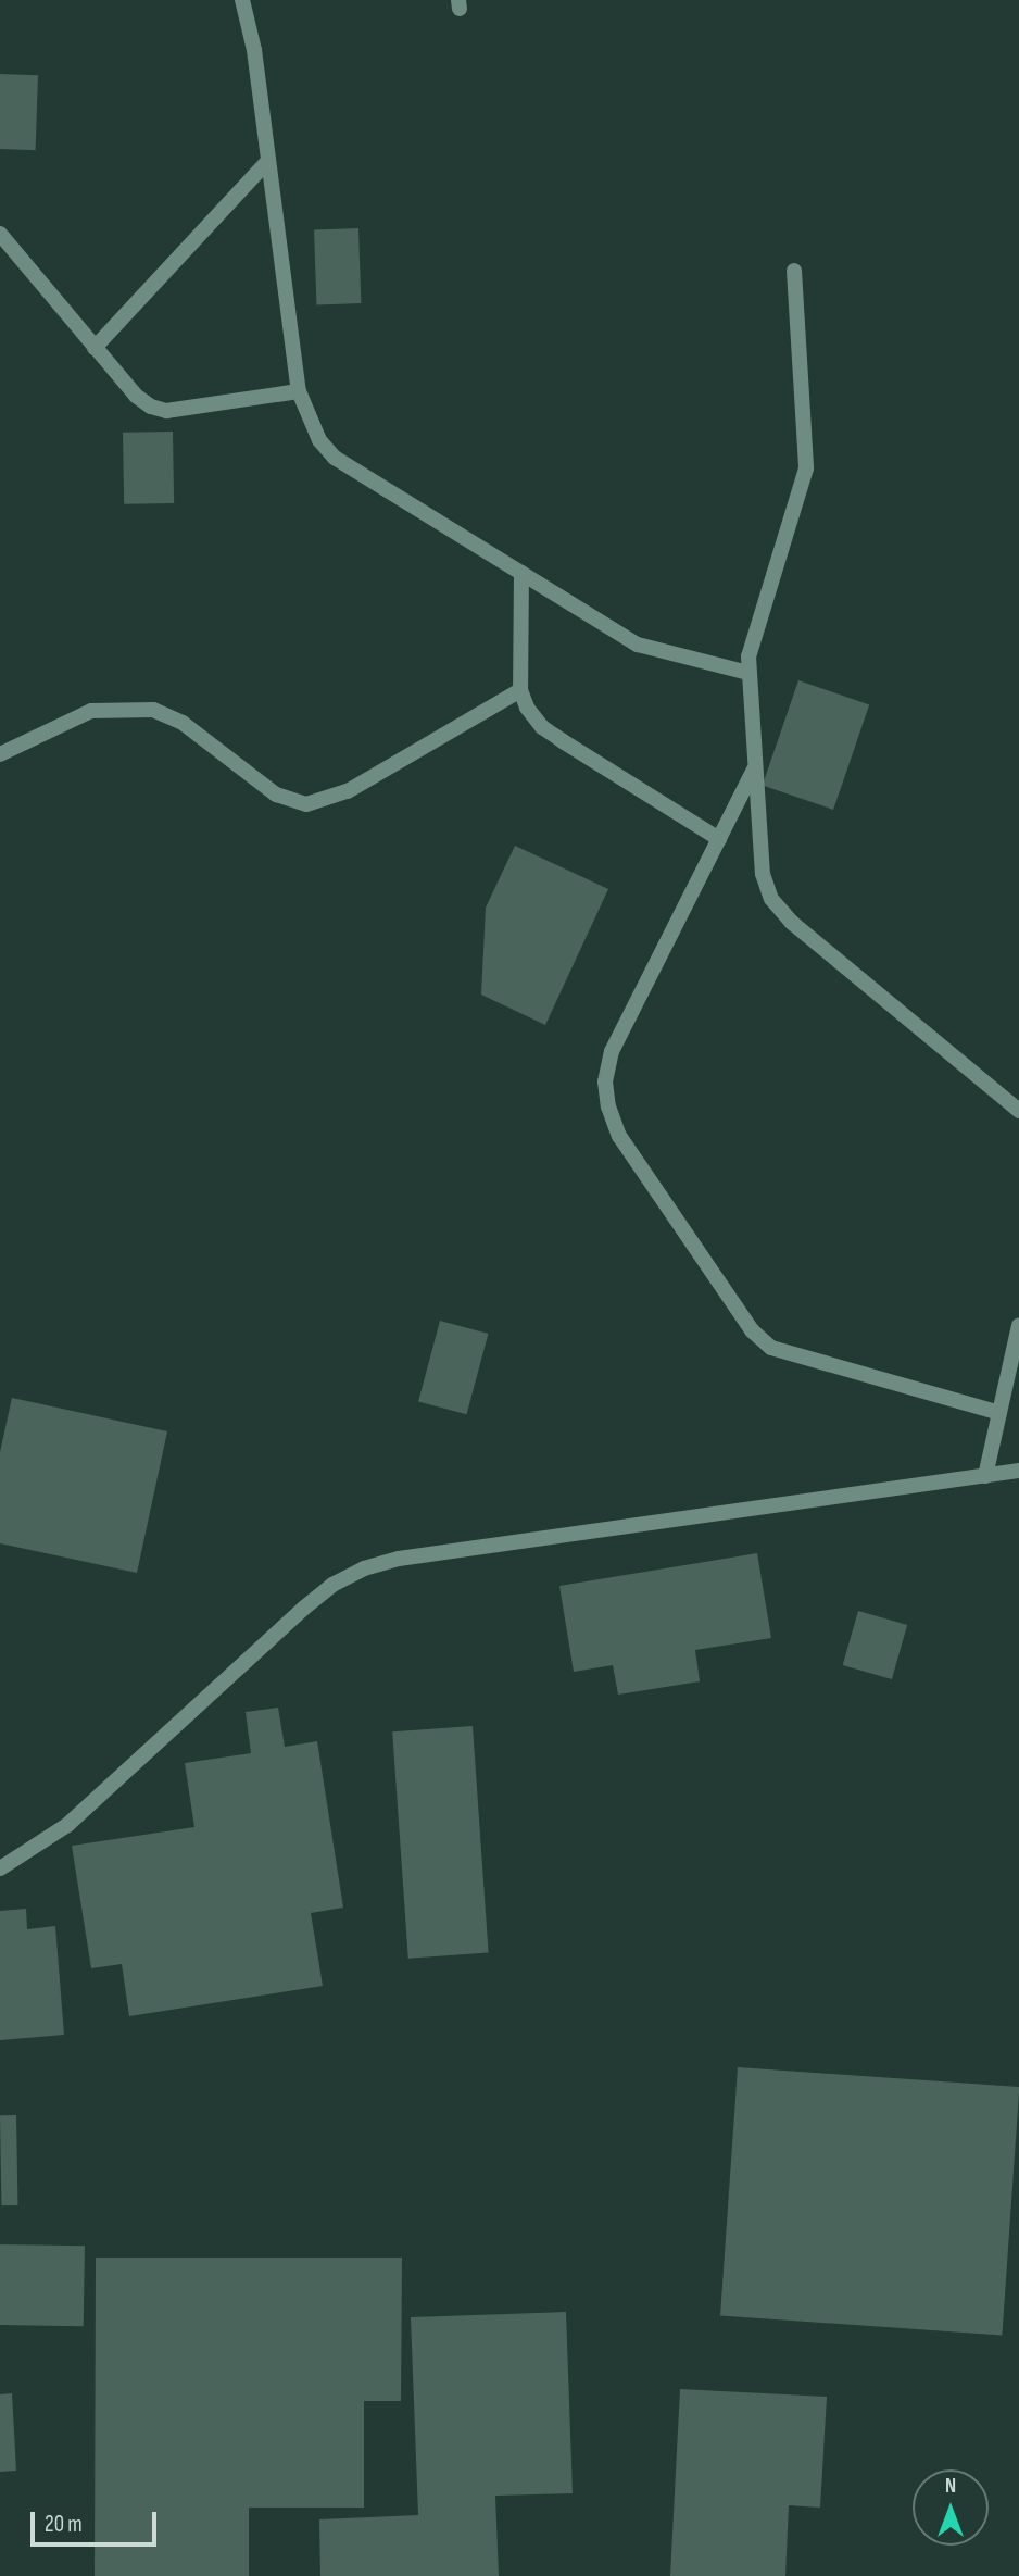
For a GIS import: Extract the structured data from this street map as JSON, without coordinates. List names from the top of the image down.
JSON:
{
  "scale_bar": "20 m",
  "north": "top"
}
